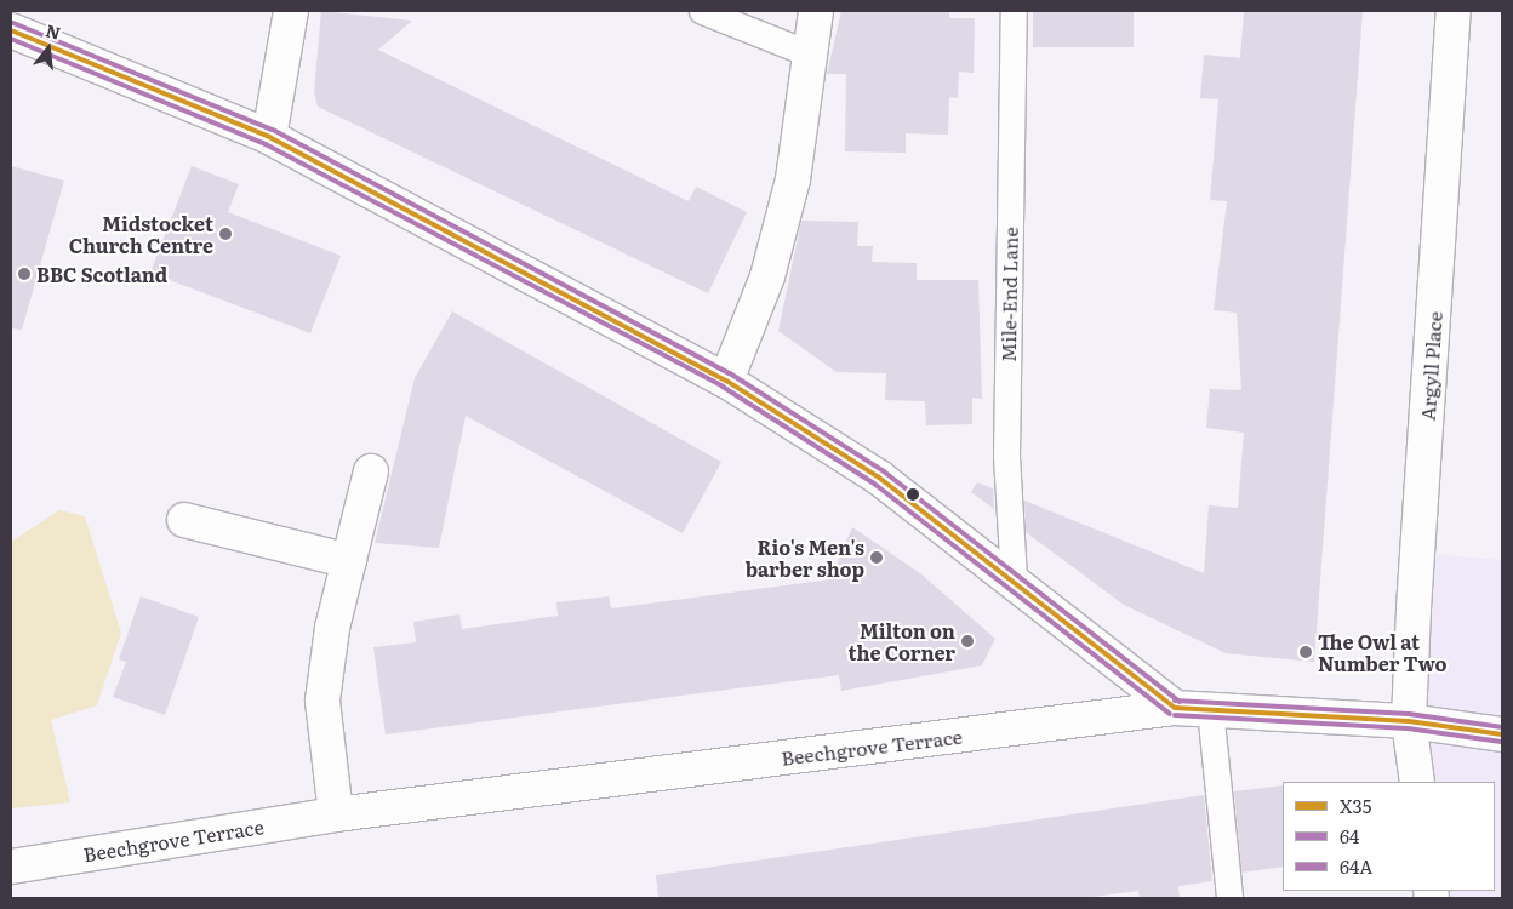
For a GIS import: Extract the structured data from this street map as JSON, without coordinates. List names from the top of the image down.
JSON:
{
  "streets": {
    "street": ["Argyll Place", "Beechgrove Terrace"],
    "lane": ["Mile-End Lane"]
  },
  "crossings": [
    ["Argyll Place", "Beechgrove Terrace"]
  ],
  "places": [
    "Midstocket Church Centre",
    "BBC Scotland",
    "Rio's Men's barber shop",
    "Milton on the Corner",
    "The Owl at Number Two"
  ],
  "lines": ["transit line 64A", "transit line X35", "transit line 64"],
  "legend": ["X35", "64", "64A"],
  "north": "top"
}
